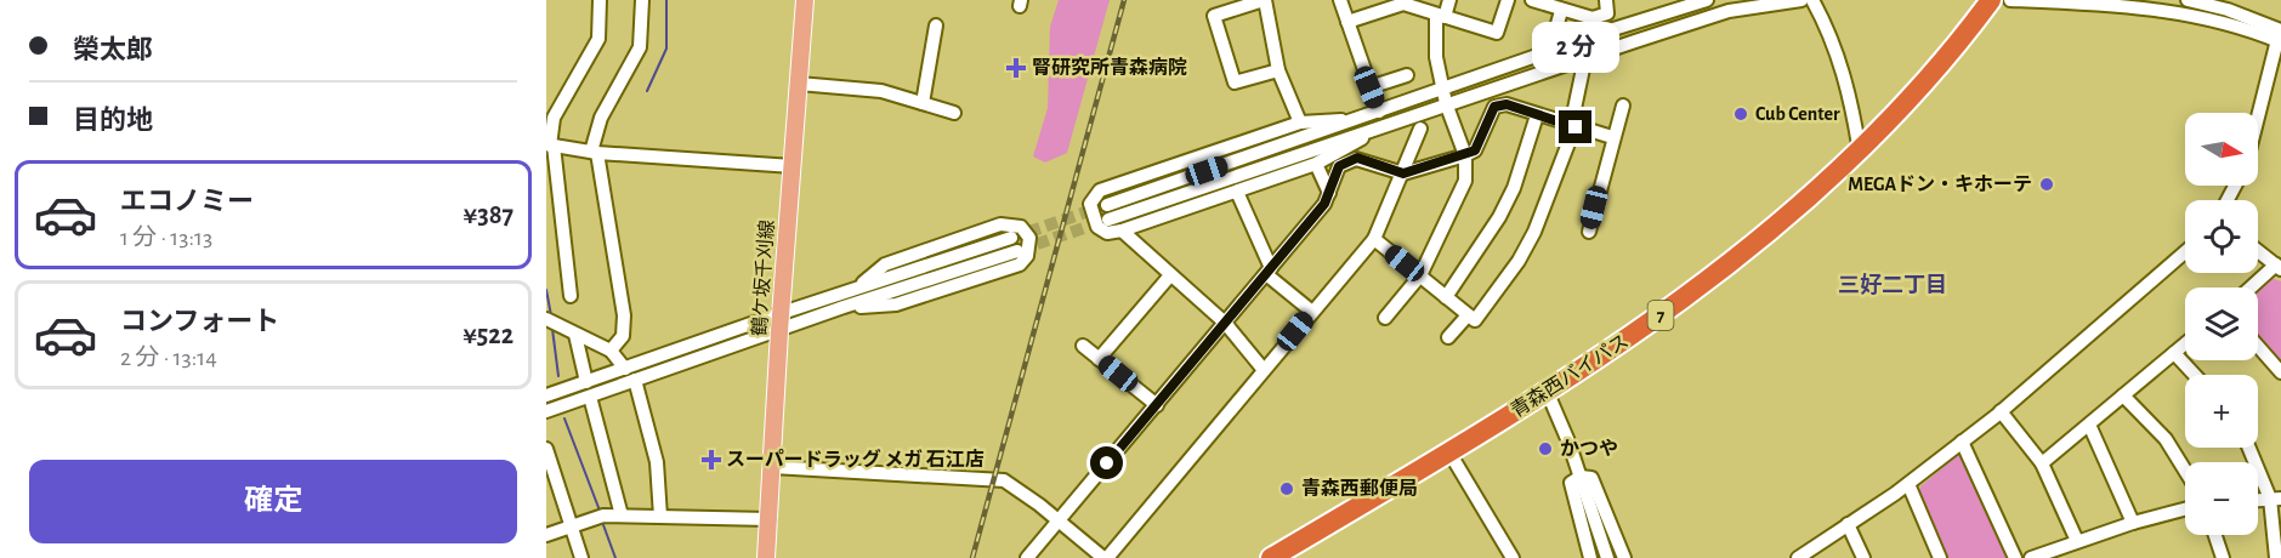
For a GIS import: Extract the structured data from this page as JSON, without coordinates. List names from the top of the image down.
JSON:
{
  "streets": {
    "highway": ["7", "青森西バイパス"],
    "main road": ["鶴ケ坂千刈線"]
  },
  "districts": ["三好二丁目"],
  "places": {
    "health": ["腎研究所青森病院", "スーパードラッグ メガ 石江店"],
    "other": [
      "Cub Center",
      "MEGAドン・キホーテ",
      "かつや",
      "青森西郵便局"
    ]
  },
  "north": "right",
  "page": {
    "banner": ["榮太郎", "目的地"],
    "bubble": "2 分",
    "map_buttons": ["+", "−"],
    "list": [
      {
        "name": "エコノミー",
        "note": "1 分 · 13:13",
        "value": "¥387"
      },
      {
        "name": "コンフォート",
        "note": "2 分 · 13:14",
        "value": "¥522"
      }
    ],
    "buttons": "確定"
  }
}
